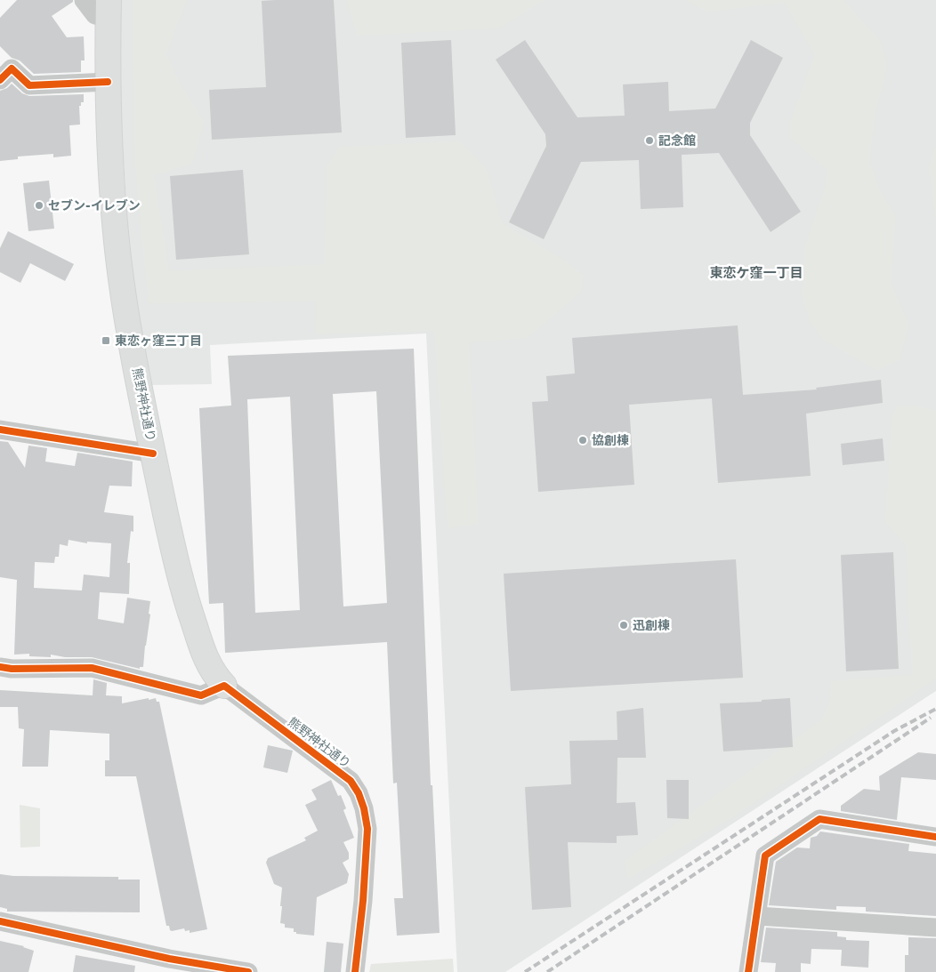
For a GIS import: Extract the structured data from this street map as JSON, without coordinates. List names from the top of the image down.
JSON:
{
  "streets": {
    "main road": ["熊野神社通り"]
  },
  "districts": ["東恋ケ窪一丁目"],
  "places": {
    "other": [
      "記念館",
      "セブン-イレブン",
      "協創棟",
      "迅創棟"
    ],
    "transit": ["東恋ヶ窪三丁目"]
  }
}
